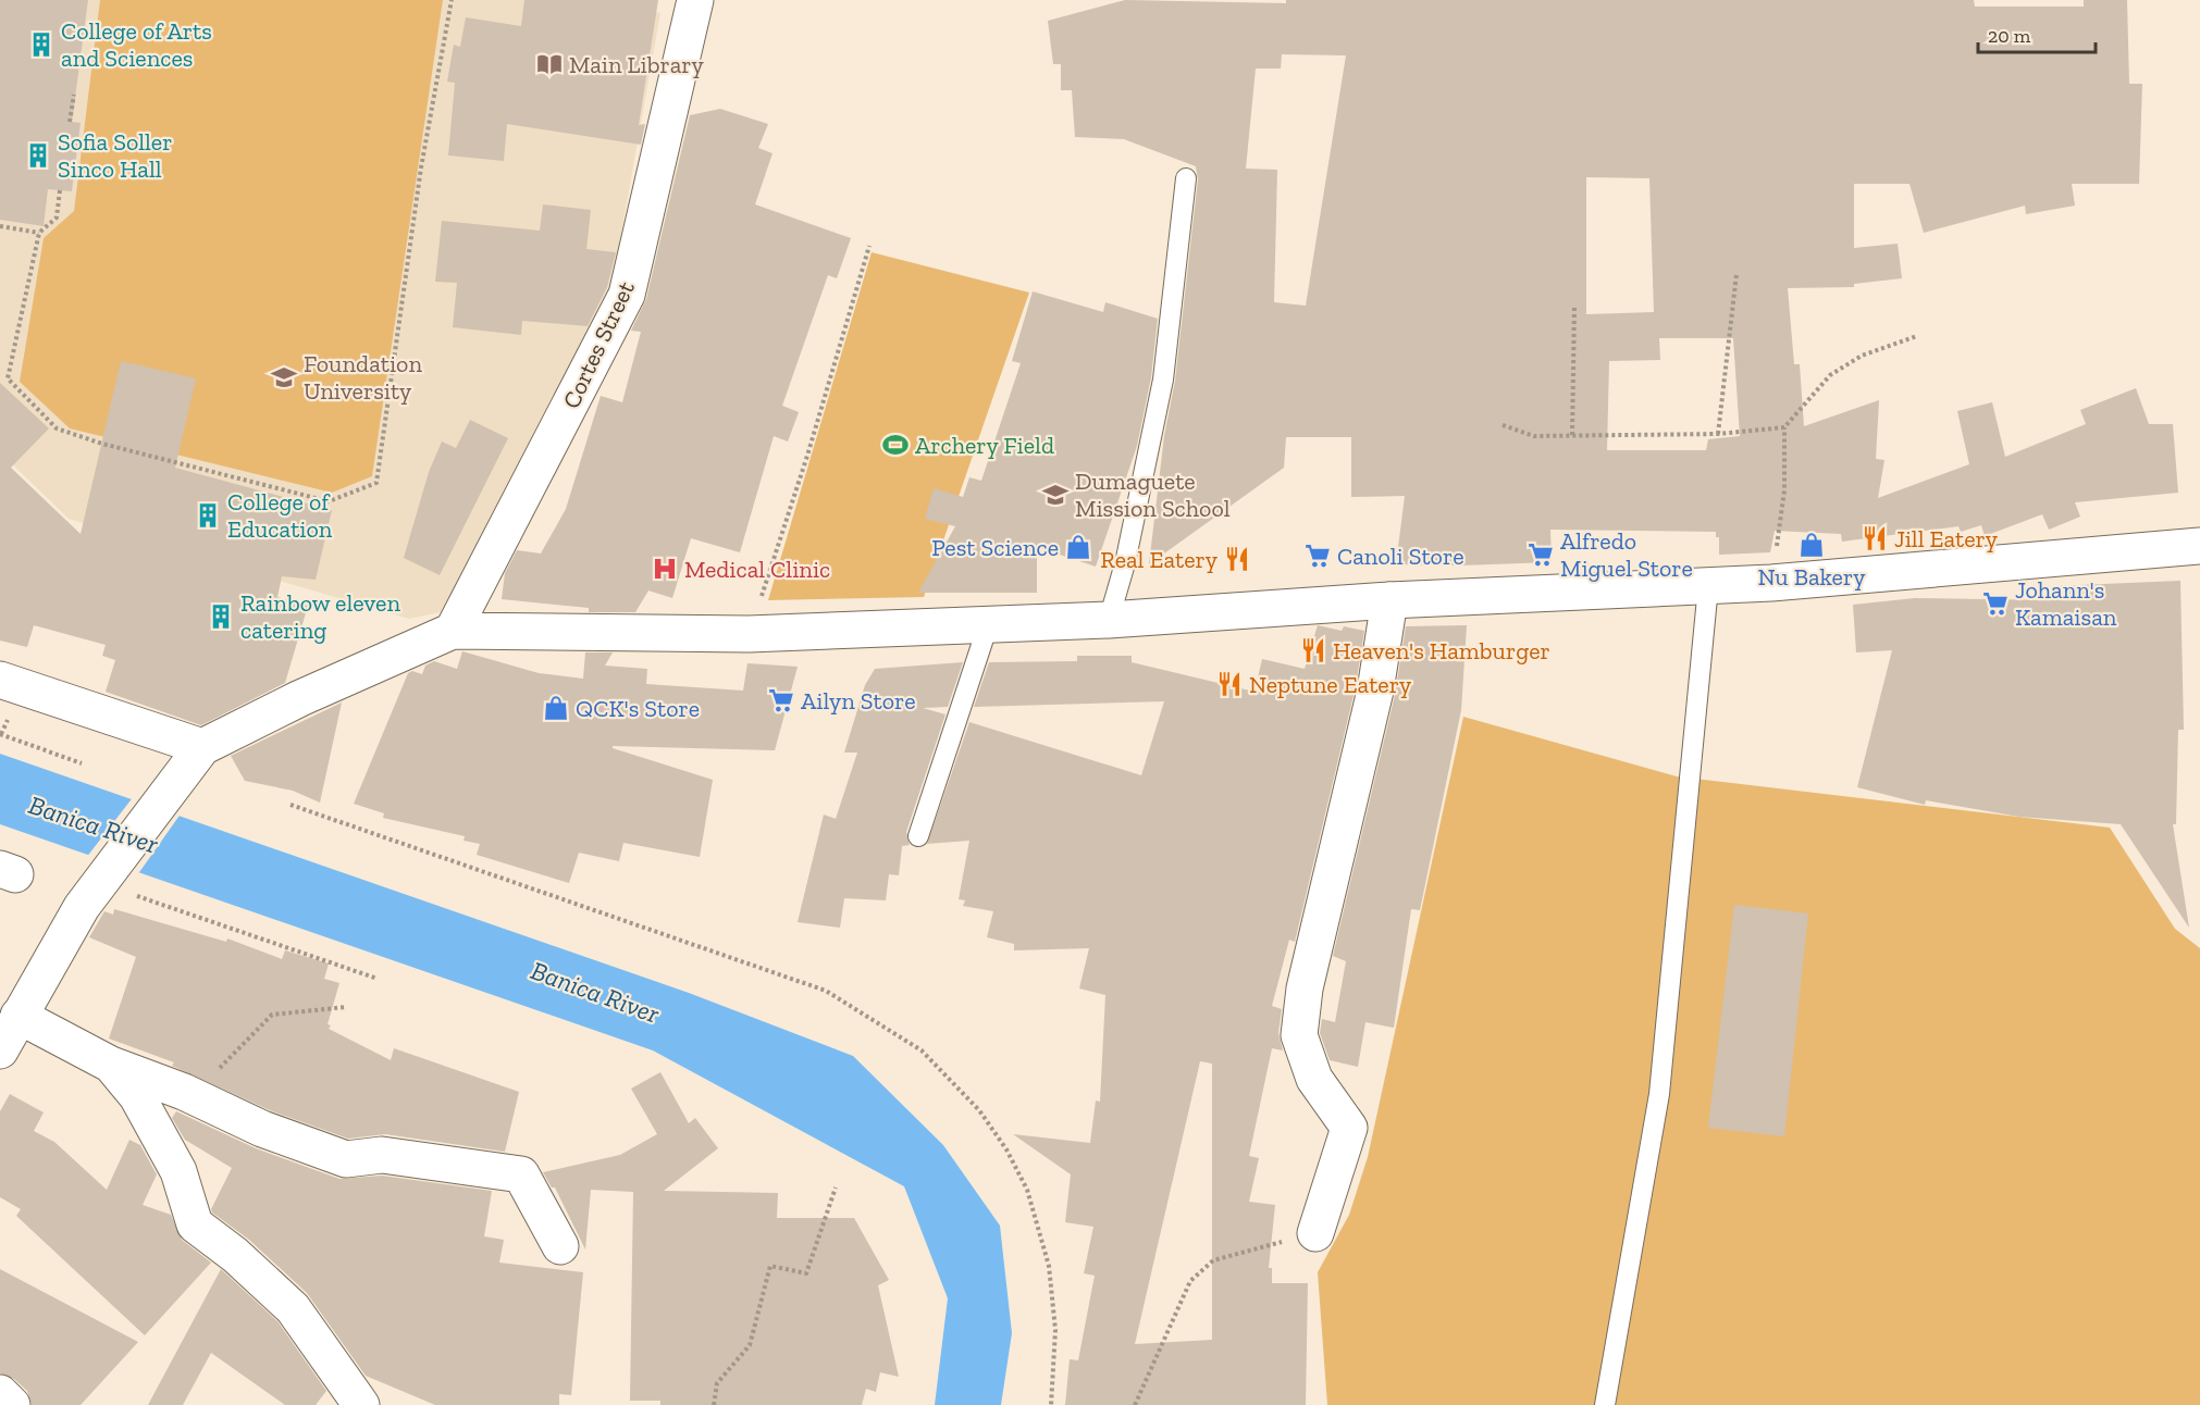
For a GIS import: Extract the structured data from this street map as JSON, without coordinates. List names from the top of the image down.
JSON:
{
  "streets": {
    "street": ["Cortes Street"]
  },
  "water": ["Banica River"],
  "places": {
    "building": [
      "College of Arts and Sciences",
      "Sofia Soller Sinco Hall",
      "College of Education",
      "Rainbow eleven catering"
    ],
    "library": ["Main Library"],
    "school or university": ["Foundation University", "Dumaguete Mission School"],
    "sports": ["Archery Field"],
    "restaurant": [
      "Jill Eatery",
      "Real Eatery",
      "Heaven's Hamburger",
      "Neptune Eatery"
    ],
    "shop": ["Nu Bakery", "Pest Science", "QCK's Store"],
    "supermarket": [
      "Alfredo Miguel Store",
      "Canoli Store",
      "Johann's Kamaisan",
      "Ailyn Store"
    ],
    "hospital": ["Medical Clinic"]
  },
  "scale_bar": "20 m"
}
